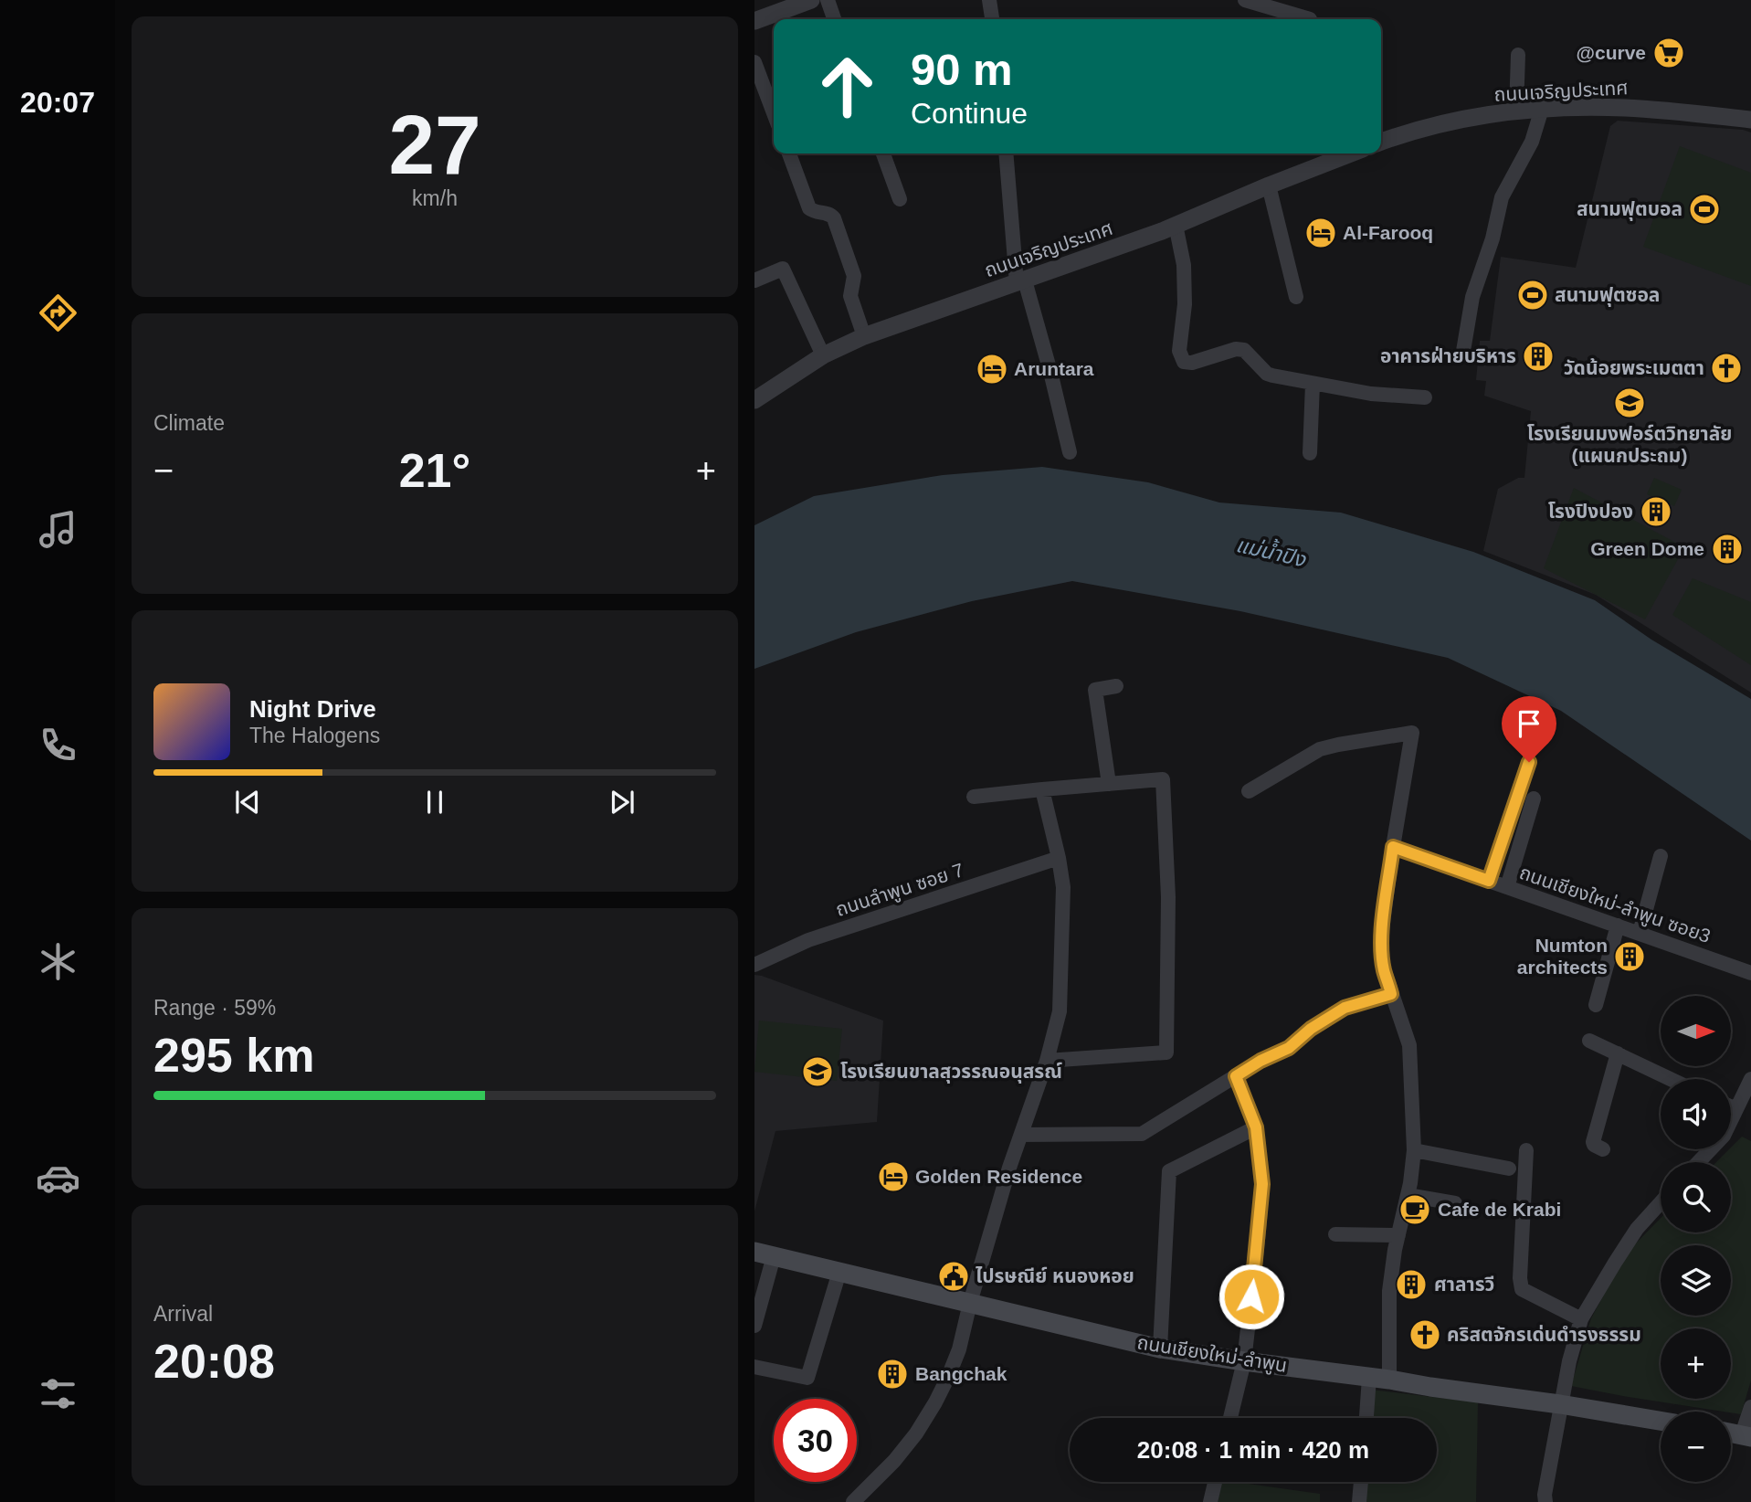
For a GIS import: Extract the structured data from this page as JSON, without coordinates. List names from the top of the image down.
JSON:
{
  "streets": {
    "main road": ["ถนนเชียงใหม่-ลำพูน"],
    "street": ["ถนนเจริญประเทศ", "ถนนลำพูน ซอย 7", "ถนนเชียงใหม่-ลำพูน ซอย3"]
  },
  "water": ["แม่น้ำปิง"],
  "places": {
    "supermarket": ["@curve"],
    "sports": ["สนามฟุตบอล", "สนามฟุตซอล"],
    "hotel": ["Al-Farooq", "Aruntara", "Golden Residence"],
    "building": [
      "อาคารฝ่ายบริหาร",
      "โรงปิงปอง",
      "Green Dome",
      "Numton architects",
      "ศาลารวี",
      "Bangchak"
    ],
    "church": ["วัดน้อยพระเมตตา", "คริสตจักรเด่นดำรงธรรม"],
    "school or university": ["โรงเรียนมงฟอร์ตวิทยาลัย (แผนกประถม)", "โรงเรียนขาลสุวรรณอนุสรณ์"],
    "cafe": ["Cafe de Krabi"],
    "public building": ["ไปรษณีย์ หนองหอย"]
  },
  "north": "right",
  "page": {
    "tabs": "20:07",
    "tile": [
      ["27", "km/h"],
      "Climate",
      ["Range · 59%", "295 km"],
      ["Arrival", "20:08"]
    ],
    "turn": ["90 m", "Continue"],
    "heat": ["−", "21°", "+"],
    "song": ["Night Drive", "The Halogens"],
    "map_buttons": ["+", "−"],
    "limit": "30",
    "trip": "20:08 · 1 min · 420 m"
  }
}
